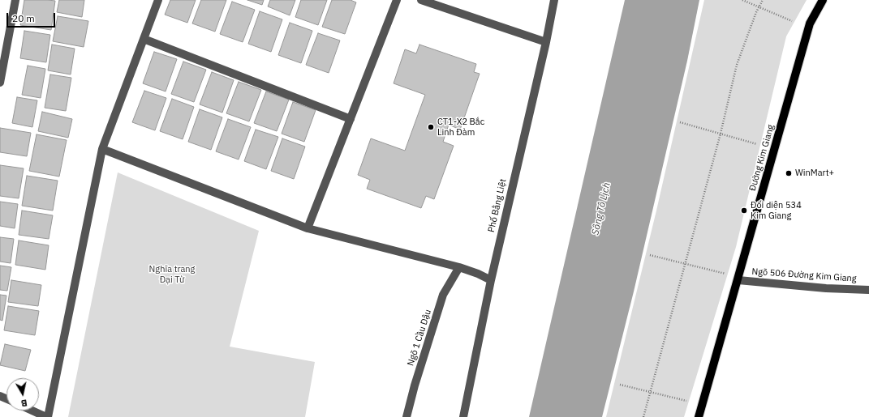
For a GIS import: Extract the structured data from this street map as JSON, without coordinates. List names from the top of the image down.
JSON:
{
  "streets": {
    "main road": ["Đường Kim Giang"],
    "street": ["Phố Bằng Liệt", "Ngõ 506 Đường Kim Giang", "Ngõ 1 Cầu Dậu"]
  },
  "crossings": [
    ["Đường Kim Giang", "Ngõ 506 Đường Kim Giang"]
  ],
  "water": ["Sông Tô Lịch"],
  "parks": ["Nghĩa trang Đại Từ"],
  "places": ["CT1-X2 Bắc Linh Đàm", "WinMart+", "Đối diện 534 Kim Giang"],
  "scale_bar": "20 m",
  "north": "bottom"
}
